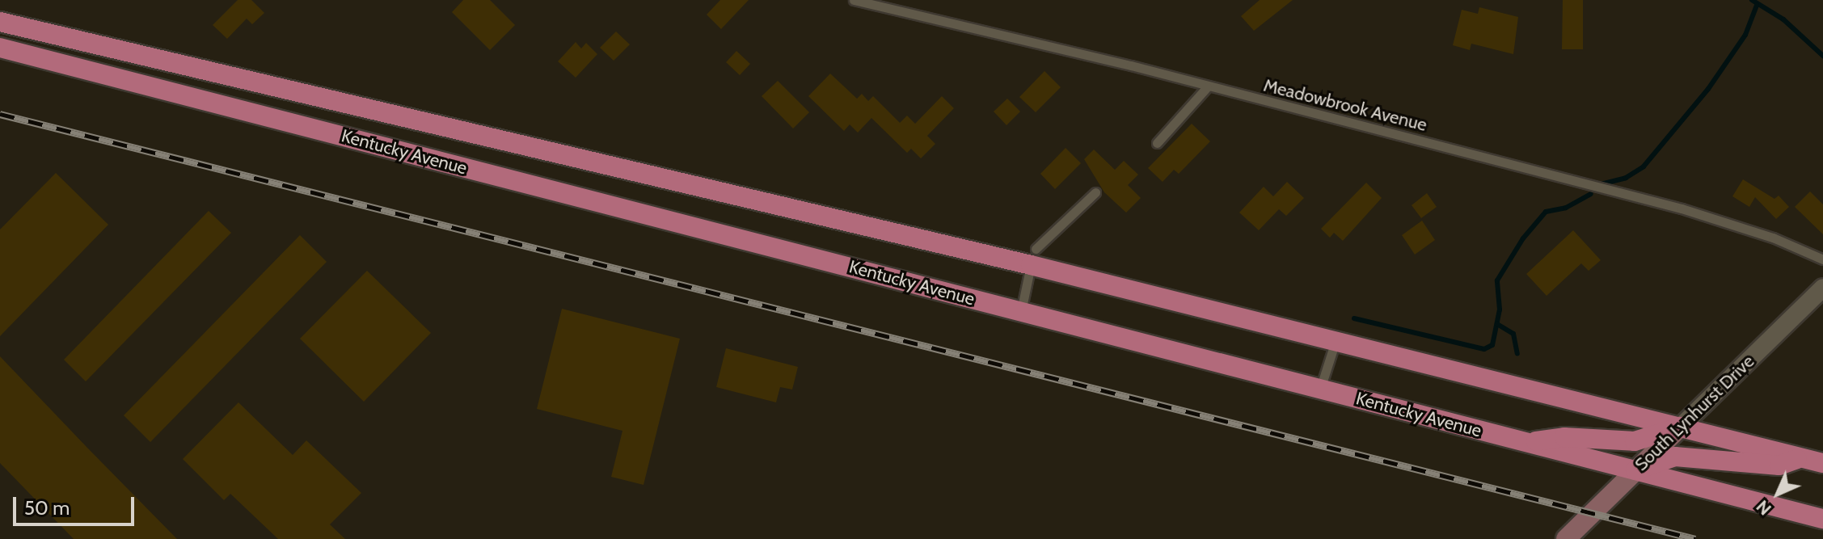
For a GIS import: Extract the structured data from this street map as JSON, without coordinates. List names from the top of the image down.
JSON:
{
  "streets": {
    "main road": ["Kentucky Avenue", "South Lynhurst Drive"],
    "lane": ["Meadowbrook Avenue"]
  },
  "crossings": [
    ["Kentucky Avenue", "South Lynhurst Drive"]
  ],
  "scale_bar": "50 m",
  "north": "bottom left"
}
